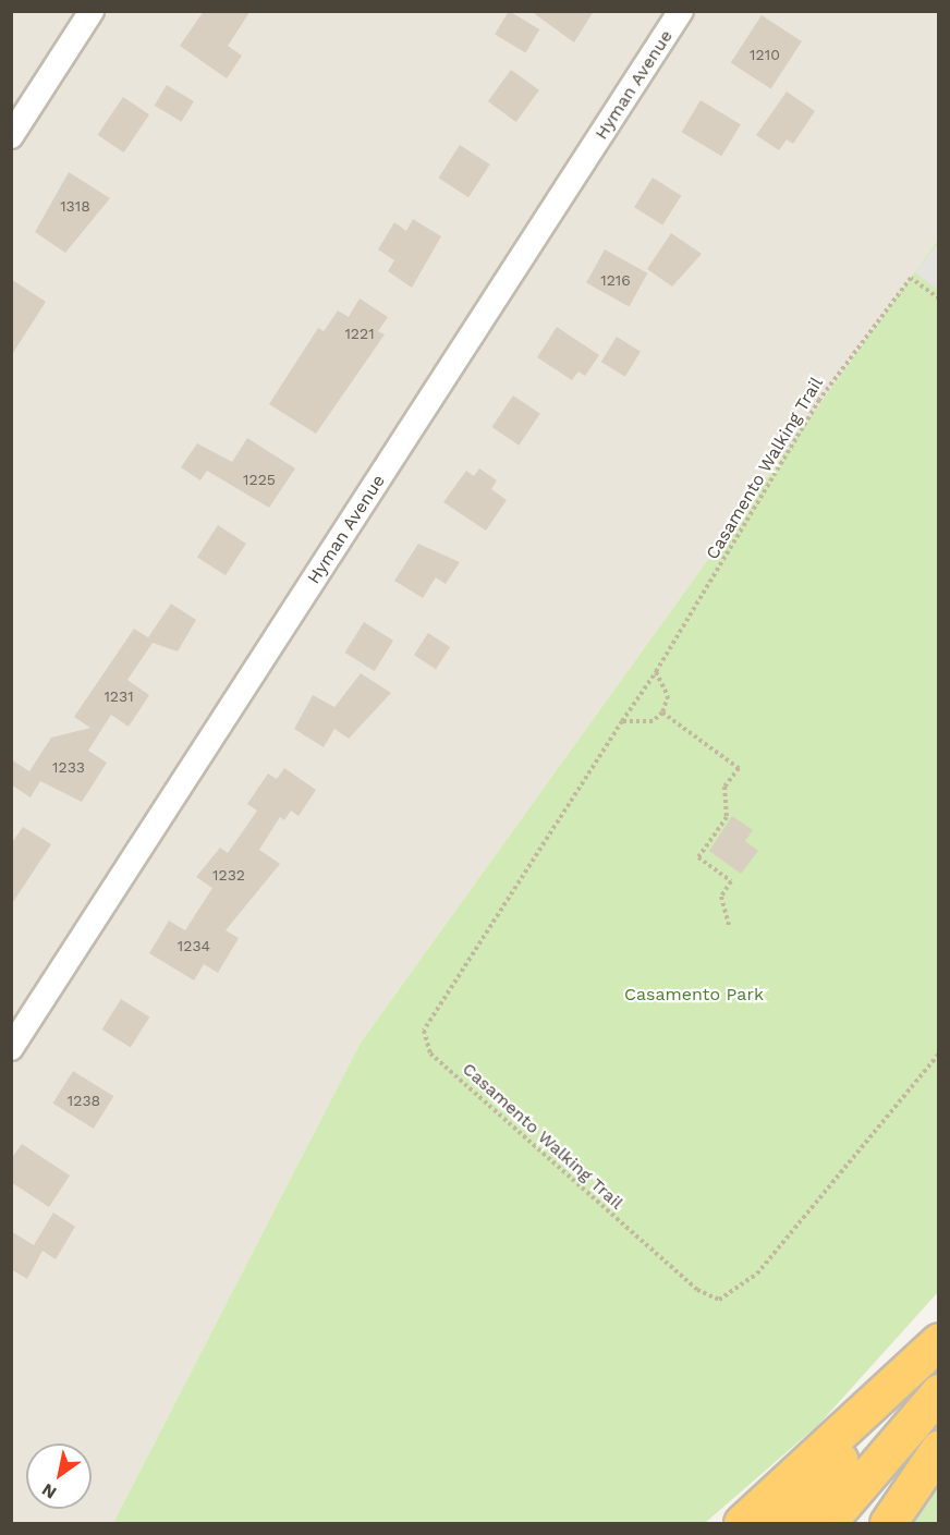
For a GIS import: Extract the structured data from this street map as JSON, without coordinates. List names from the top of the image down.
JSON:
{
  "streets": {
    "street": ["Hyman Avenue"],
    "path": ["Casamento Walking Trail"]
  },
  "parks": ["Casamento Park"],
  "house_numbers": [
    "1210",
    "1318",
    "1216",
    "1221",
    "1225",
    "1231",
    "1233",
    "1232",
    "1234",
    "1238"
  ],
  "north": "bottom left"
}
